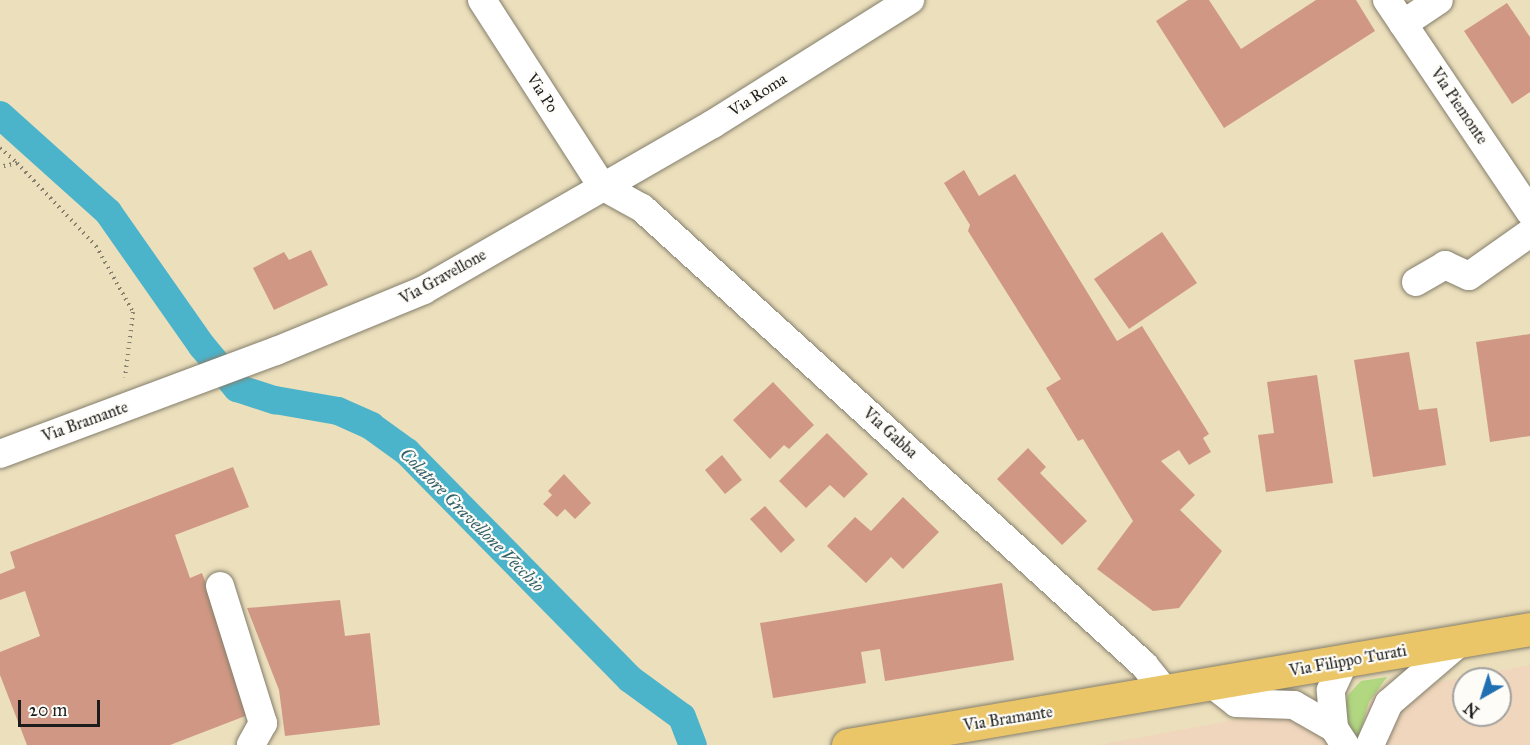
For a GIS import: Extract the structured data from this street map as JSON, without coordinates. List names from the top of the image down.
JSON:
{
  "streets": {
    "main road": ["Via Bramante", "Via Filippo Turati"],
    "street": [
      "Via Po",
      "Via Roma",
      "Via Piemonte",
      "Via Gravellone",
      "Via Gabba"
    ]
  },
  "crossings": [
    ["Via Po", "Via Roma"],
    ["Via Po", "Via Gravellone"],
    ["Via Po", "Via Gabba"],
    ["Via Roma", "Via Gravellone"],
    ["Via Roma", "Via Gabba"],
    ["Via Gravellone", "Via Bramante"],
    ["Via Gravellone", "Via Gabba"],
    ["Via Bramante", "Via Gabba"],
    ["Via Bramante", "Via Filippo Turati"],
    ["Via Gabba", "Via Filippo Turati"]
  ],
  "water": ["Colatore Gravellone Vecchio"],
  "scale_bar": "20 m",
  "north": "bottom left"
}
